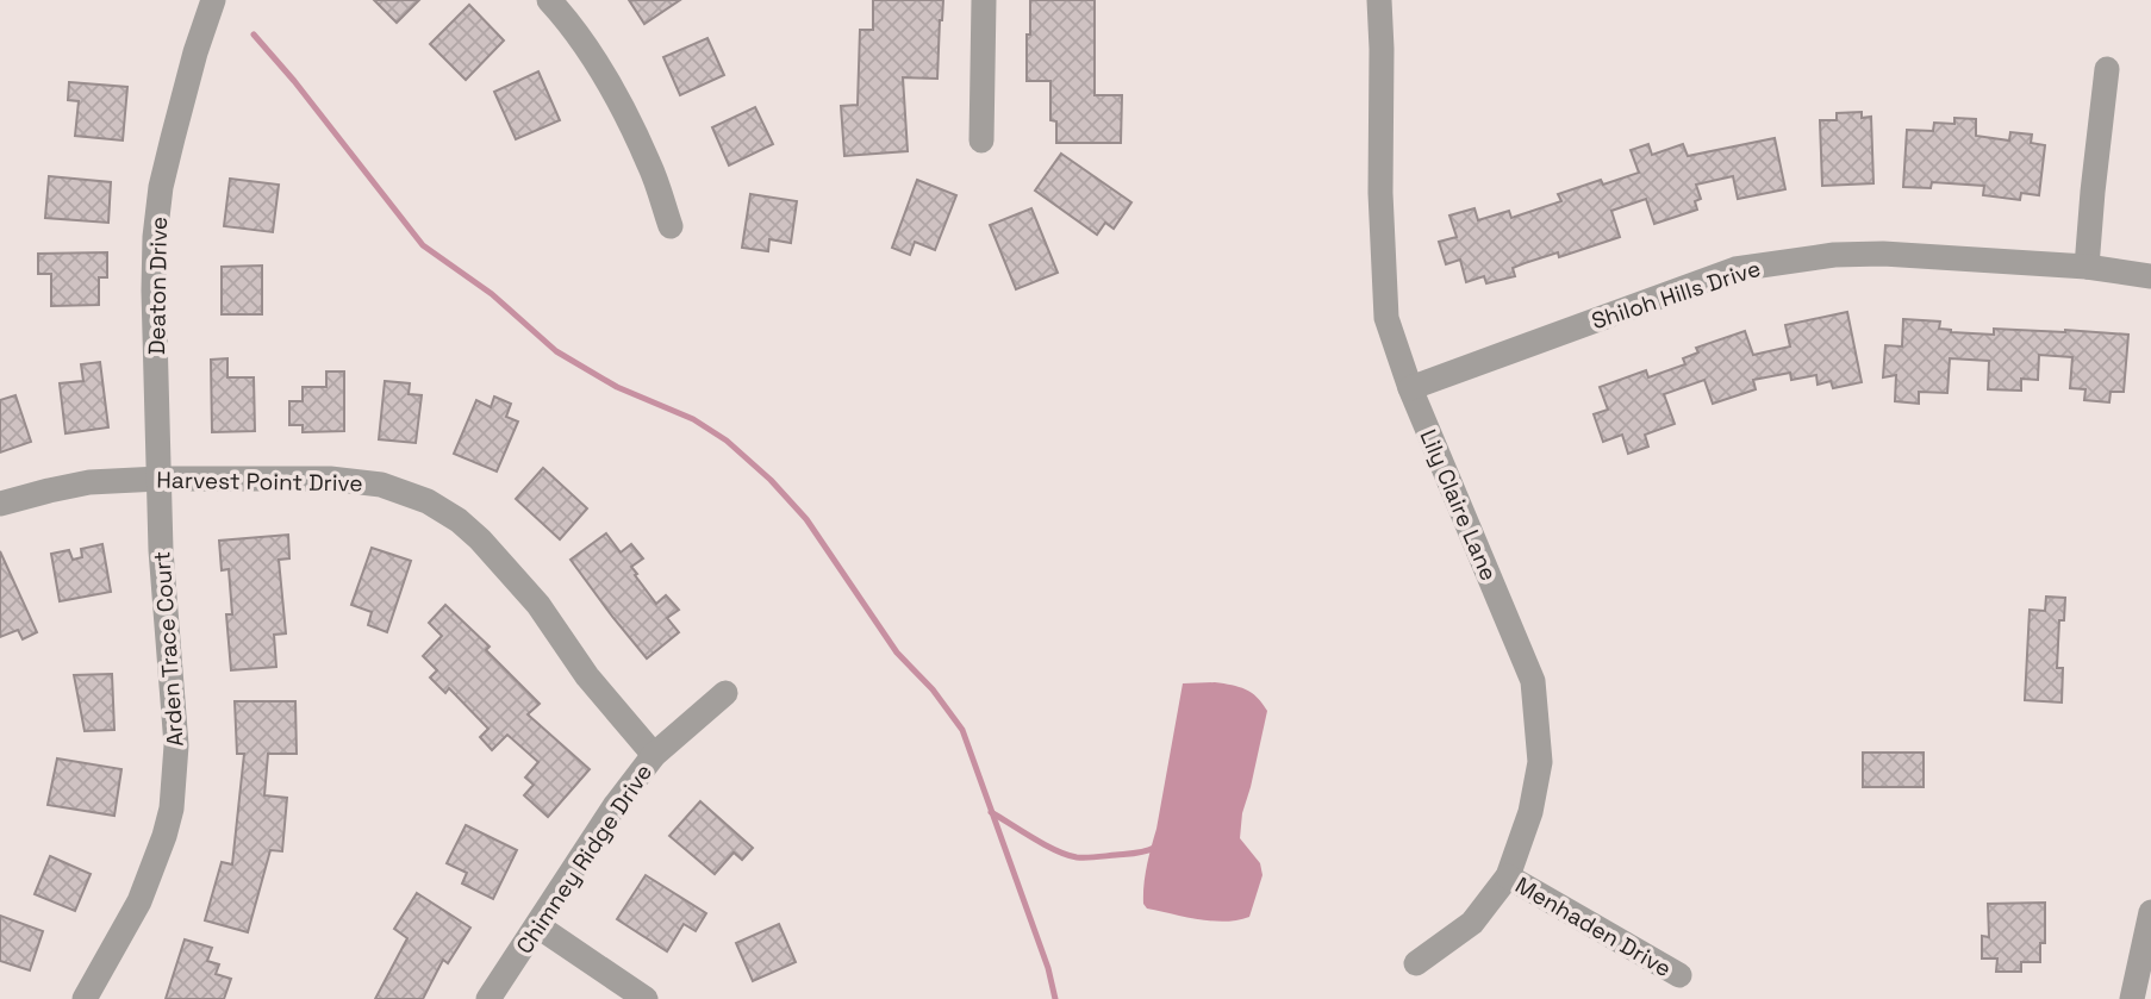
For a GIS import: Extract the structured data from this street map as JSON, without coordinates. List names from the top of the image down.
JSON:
{
  "streets": {
    "street": [
      "Deaton Drive",
      "Shiloh Hills Drive",
      "Harvest Point Drive",
      "Lily Claire Lane",
      "Arden Trace Court",
      "Chimney Ridge Drive",
      "Menhaden Drive"
    ]
  },
  "crossings": [
    ["Deaton Drive", "Harvest Point Drive"],
    ["Deaton Drive", "Arden Trace Court"],
    ["Shiloh Hills Drive", "Lily Claire Lane"],
    ["Harvest Point Drive", "Arden Trace Court"],
    ["Harvest Point Drive", "Chimney Ridge Drive"],
    ["Lily Claire Lane", "Menhaden Drive"]
  ]
}
